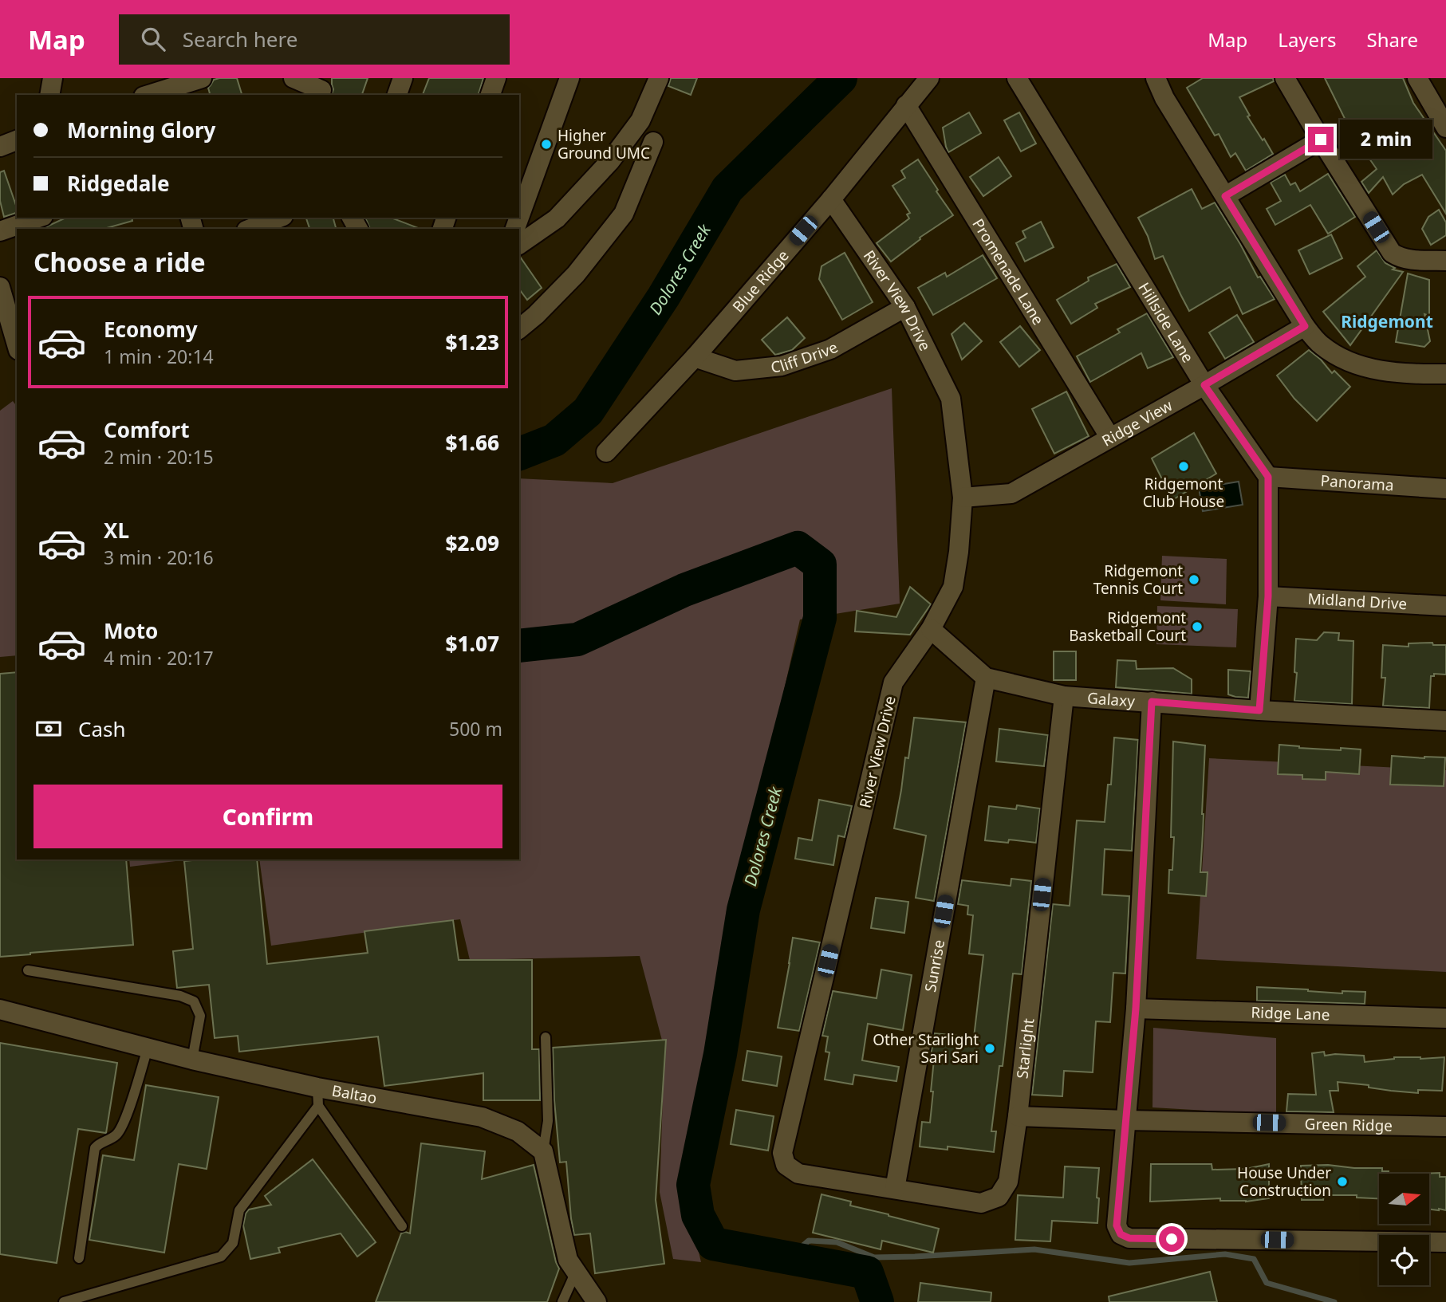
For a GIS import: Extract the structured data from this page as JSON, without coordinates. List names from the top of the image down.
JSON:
{
  "streets": {
    "street": [
      "Promenade Lane",
      "Blue Ridge",
      "River View Drive",
      "Hillside Lane",
      "Cliff Drive",
      "Ridge View",
      "Panorama",
      "Midland Drive",
      "Galaxy",
      "Sunrise",
      "Ridge Lane",
      "Starlight",
      "Baltao",
      "Green Ridge"
    ]
  },
  "crossings": [
    ["Promenade Lane", "Blue Ridge"],
    ["Promenade Lane", "Ridge View"],
    ["Blue Ridge", "River View Drive"],
    ["Blue Ridge", "Cliff Drive"],
    ["River View Drive", "Cliff Drive"],
    ["River View Drive", "Ridge View"],
    ["River View Drive", "Galaxy"],
    ["River View Drive", "Starlight"],
    ["Hillside Lane", "Ridge View"],
    ["Hillside Lane", "Panorama"],
    ["Galaxy", "Sunrise"],
    ["Galaxy", "Starlight"],
    ["Sunrise", "Starlight"],
    ["Starlight", "Green Ridge"]
  ],
  "districts": ["Ridgemont"],
  "water": ["Dolores Creek"],
  "places": [
    "Higher Ground UMC",
    "Ridgemont Club House",
    "Ridgemont Tennis Court",
    "Ridgemont Basketball Court",
    "Other Starlight Sari Sari",
    "House Under Construction"
  ],
  "north": "right",
  "page": {
    "header": "Map",
    "search": "Search here",
    "nav": ["Map", "Layers", "Share"],
    "banner": ["Morning Glory", "Ridgedale"],
    "bubble": "2 min",
    "heading": "Choose a ride",
    "list": [
      {
        "name": "Economy",
        "note": "1 min · 20:14",
        "value": "$1.23"
      },
      {
        "name": "Comfort",
        "note": "2 min · 20:15",
        "value": "$1.66"
      },
      {
        "name": "XL",
        "note": "3 min · 20:16",
        "value": "$2.09"
      },
      {
        "name": "Moto",
        "note": "4 min · 20:17",
        "value": "$1.07"
      }
    ],
    "pay": ["Cash", "500 m"],
    "buttons": "Confirm"
  }
}
